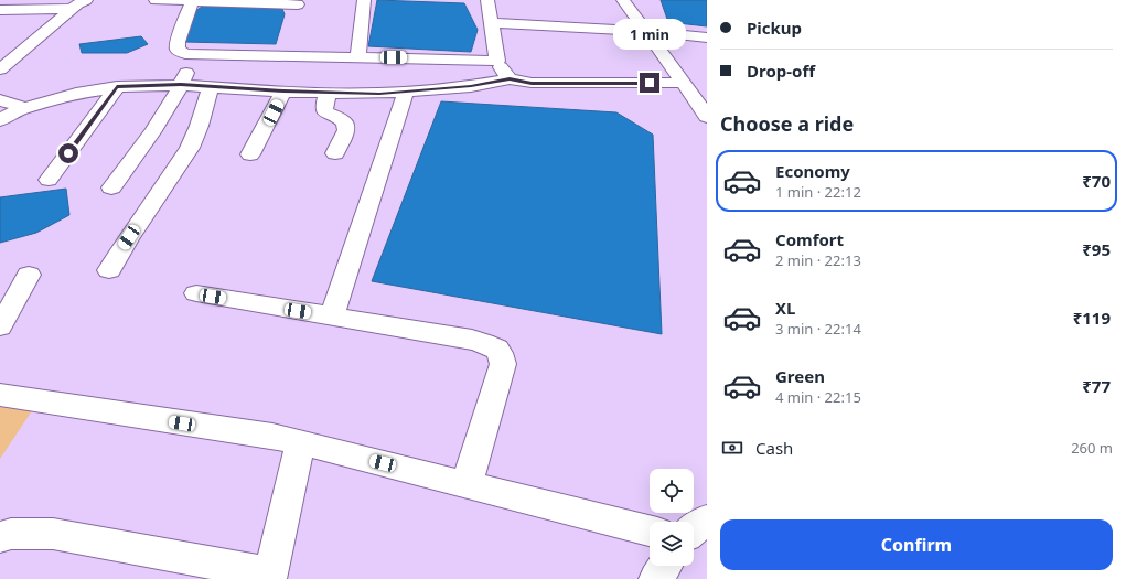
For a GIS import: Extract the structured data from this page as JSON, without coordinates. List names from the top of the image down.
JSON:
{
  "page": {
    "banner": ["Pickup", "Drop-off"],
    "bubble": "1 min",
    "heading": "Choose a ride",
    "list": [
      {
        "name": "Economy",
        "note": "1 min · 22:12",
        "value": "₹70"
      },
      {
        "name": "Comfort",
        "note": "2 min · 22:13",
        "value": "₹95"
      },
      {
        "name": "XL",
        "note": "3 min · 22:14",
        "value": "₹119"
      },
      {
        "name": "Green",
        "note": "4 min · 22:15",
        "value": "₹77"
      }
    ],
    "pay": ["Cash", "260 m"],
    "buttons": "Confirm"
  }
}
